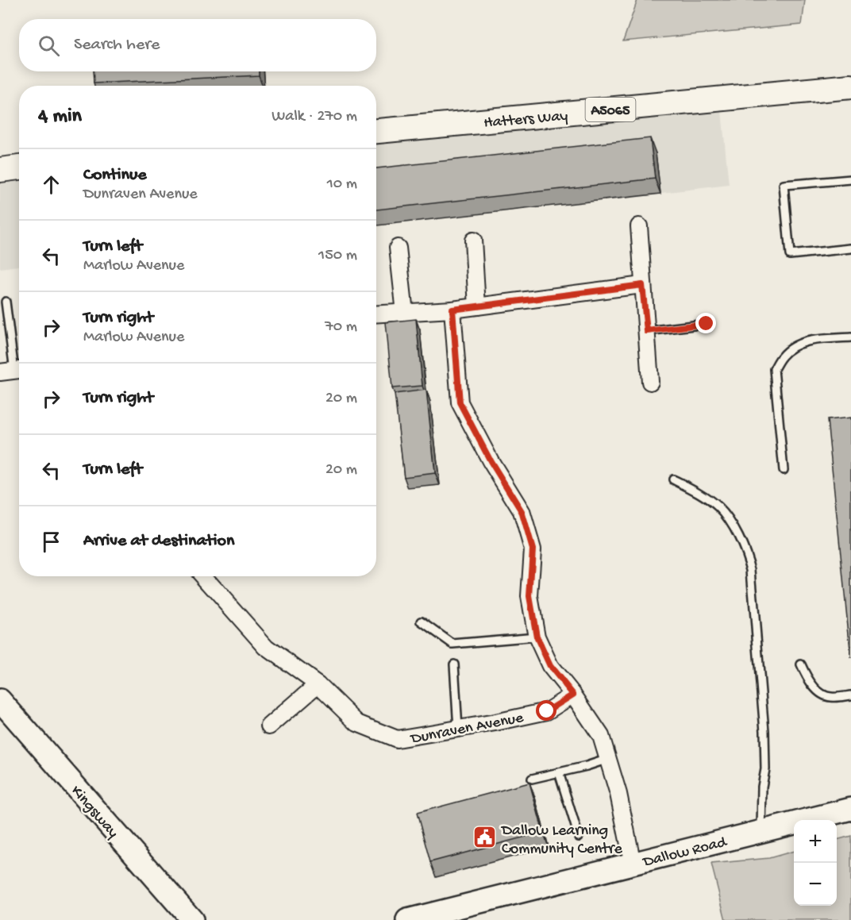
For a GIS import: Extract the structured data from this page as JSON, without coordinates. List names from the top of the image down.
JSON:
{
  "streets": {
    "main road": ["A5065", "Hatters Way"],
    "street": ["Dunraven Avenue", "Kingsway", "Dallow Road"]
  },
  "places": {
    "public building": ["Dallow Learning Community Centre"]
  },
  "page": {
    "search": "Search here",
    "heading": ["4 min", "Walk · 270 m"],
    "list": [
      ["Continue", "Dunraven Avenue", "10 m"],
      ["Turn left", "Marlow Avenue", "150 m"],
      ["Turn right", "Marlow Avenue", "70 m"],
      ["Turn right", "20 m"],
      ["Turn left", "20 m"],
      "Arrive at destination"
    ],
    "map_buttons": ["+", "−"]
  }
}
